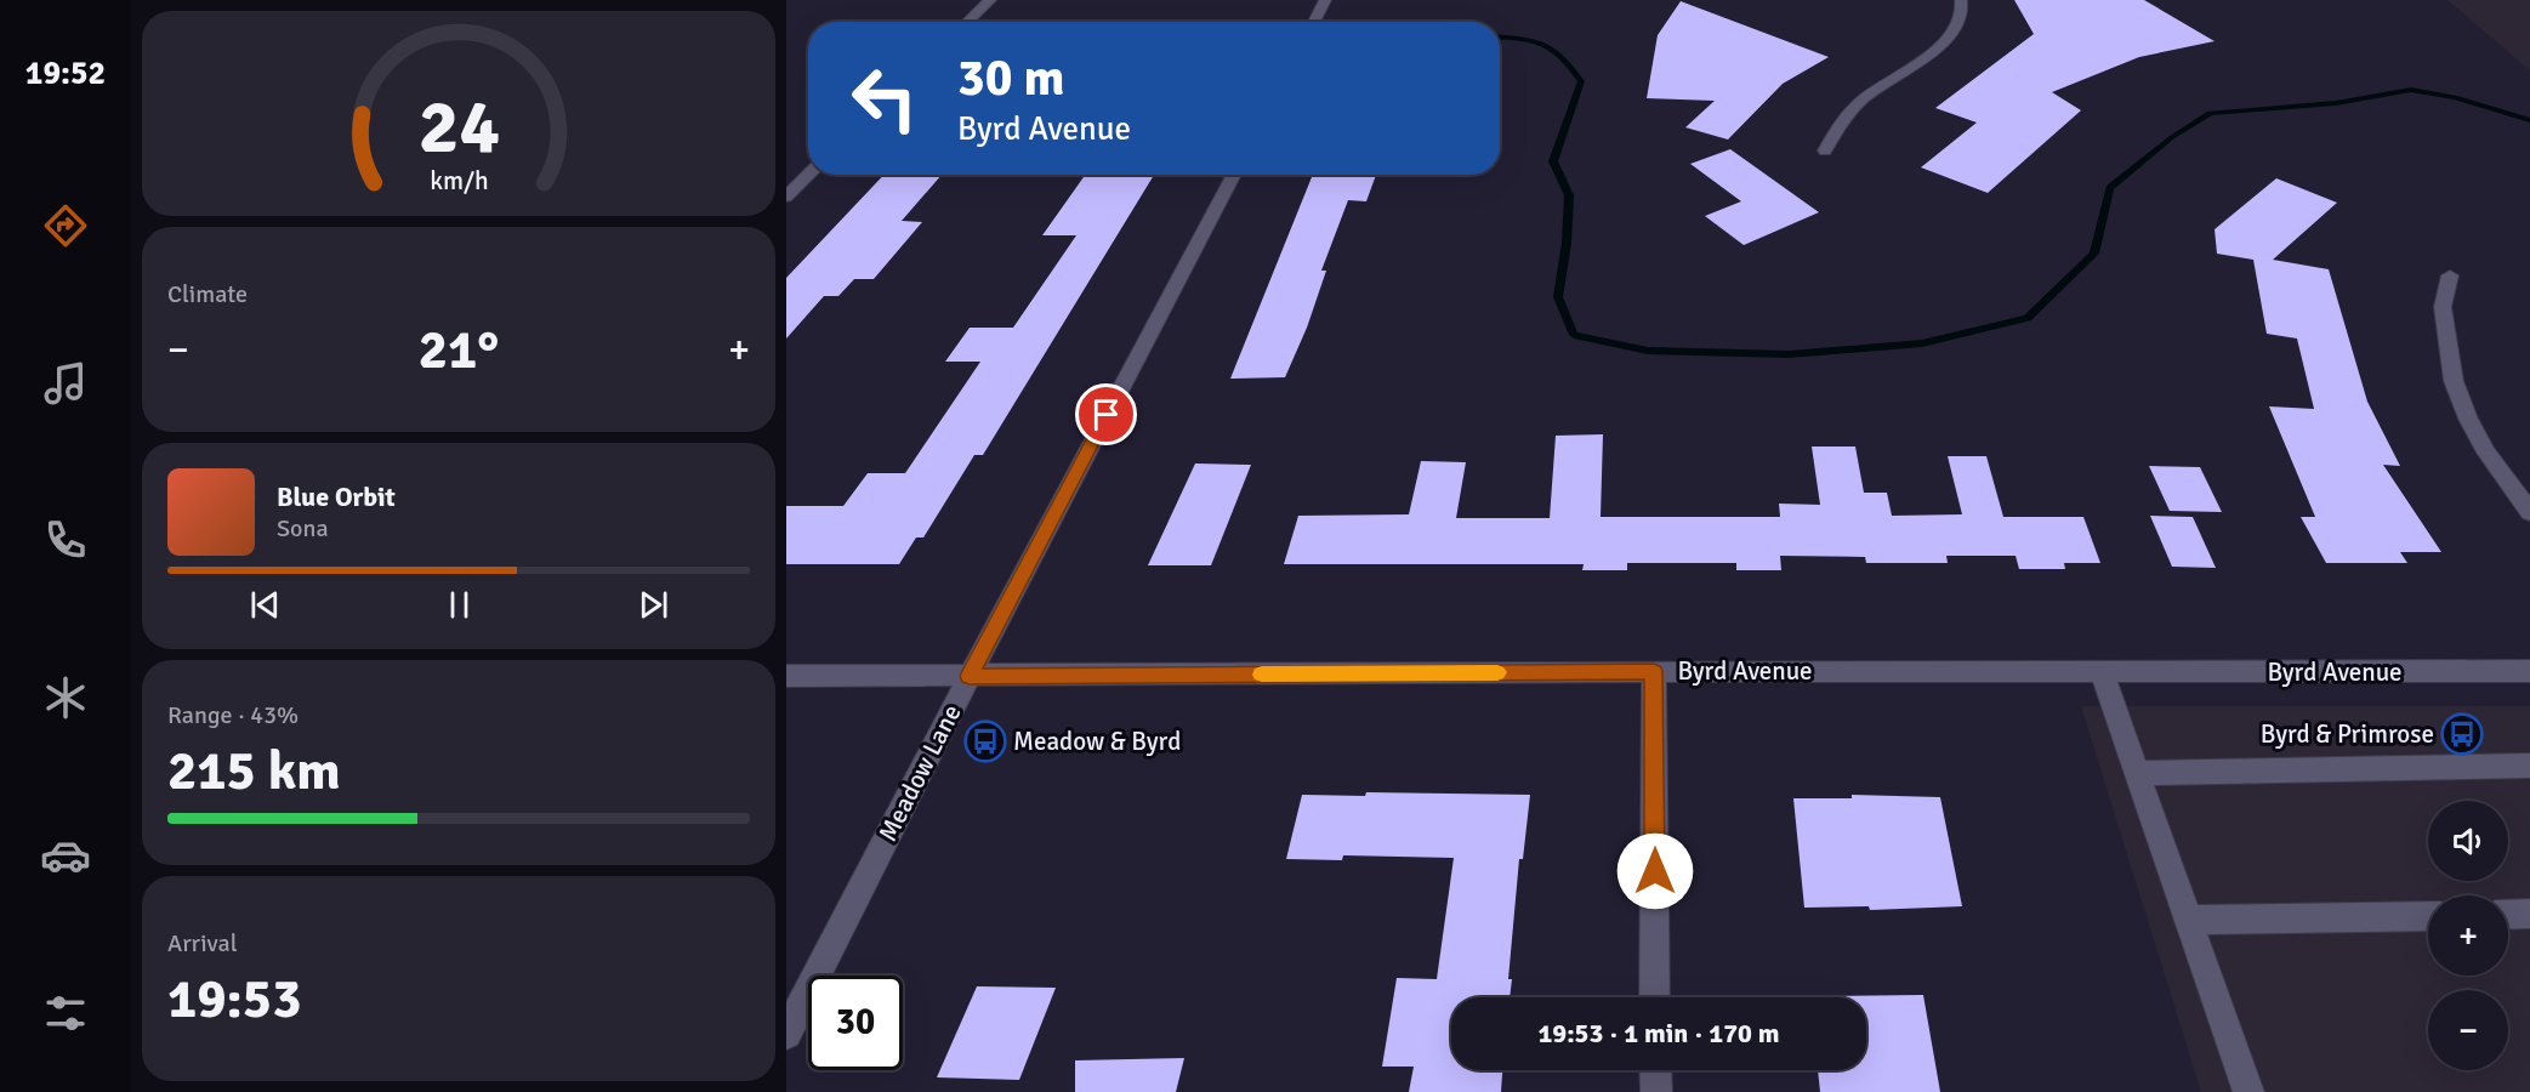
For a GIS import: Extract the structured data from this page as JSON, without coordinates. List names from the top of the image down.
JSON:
{
  "streets": {
    "street": ["Byrd Avenue", "Meadow Lane"]
  },
  "crossings": [
    ["Byrd Avenue", "Meadow Lane"]
  ],
  "places": {
    "bus stop": ["Byrd & Primrose", "Meadow & Byrd"]
  },
  "page": {
    "tabs": "19:52",
    "turn": ["30 m", "Byrd Avenue"],
    "tile": [
      "Climate",
      ["Range · 43%", "215 km"],
      ["Arrival", "19:53"]
    ],
    "heat": ["−", "21°", "+"],
    "song": ["Blue Orbit", "Sona"],
    "map_buttons": ["+", "−"],
    "limit": "30",
    "trip": "19:53 · 1 min · 170 m",
    "gauge": ["24", "km/h"]
  }
}
